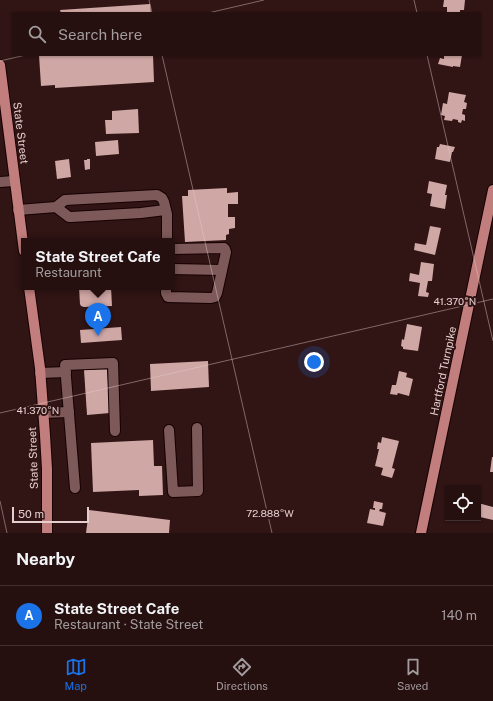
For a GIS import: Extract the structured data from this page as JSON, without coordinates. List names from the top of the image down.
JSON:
{
  "streets": {
    "main road": ["State Street", "Hartford Turnpike"]
  },
  "scale_bar": "50 m",
  "page": {
    "search": "Search here",
    "popup": ["State Street Cafe", "Restaurant"],
    "pins": "A",
    "scale": "50 m",
    "heading": "Nearby",
    "list": [
      {
        "mark": "A",
        "name": "State Street Cafe",
        "note": "Restaurant · State Street",
        "value": "140 m"
      }
    ],
    "nav": ["Map", "Directions", "Saved"]
  },
  "coordinates": ["41.370°N", "72.888°W"]
}
